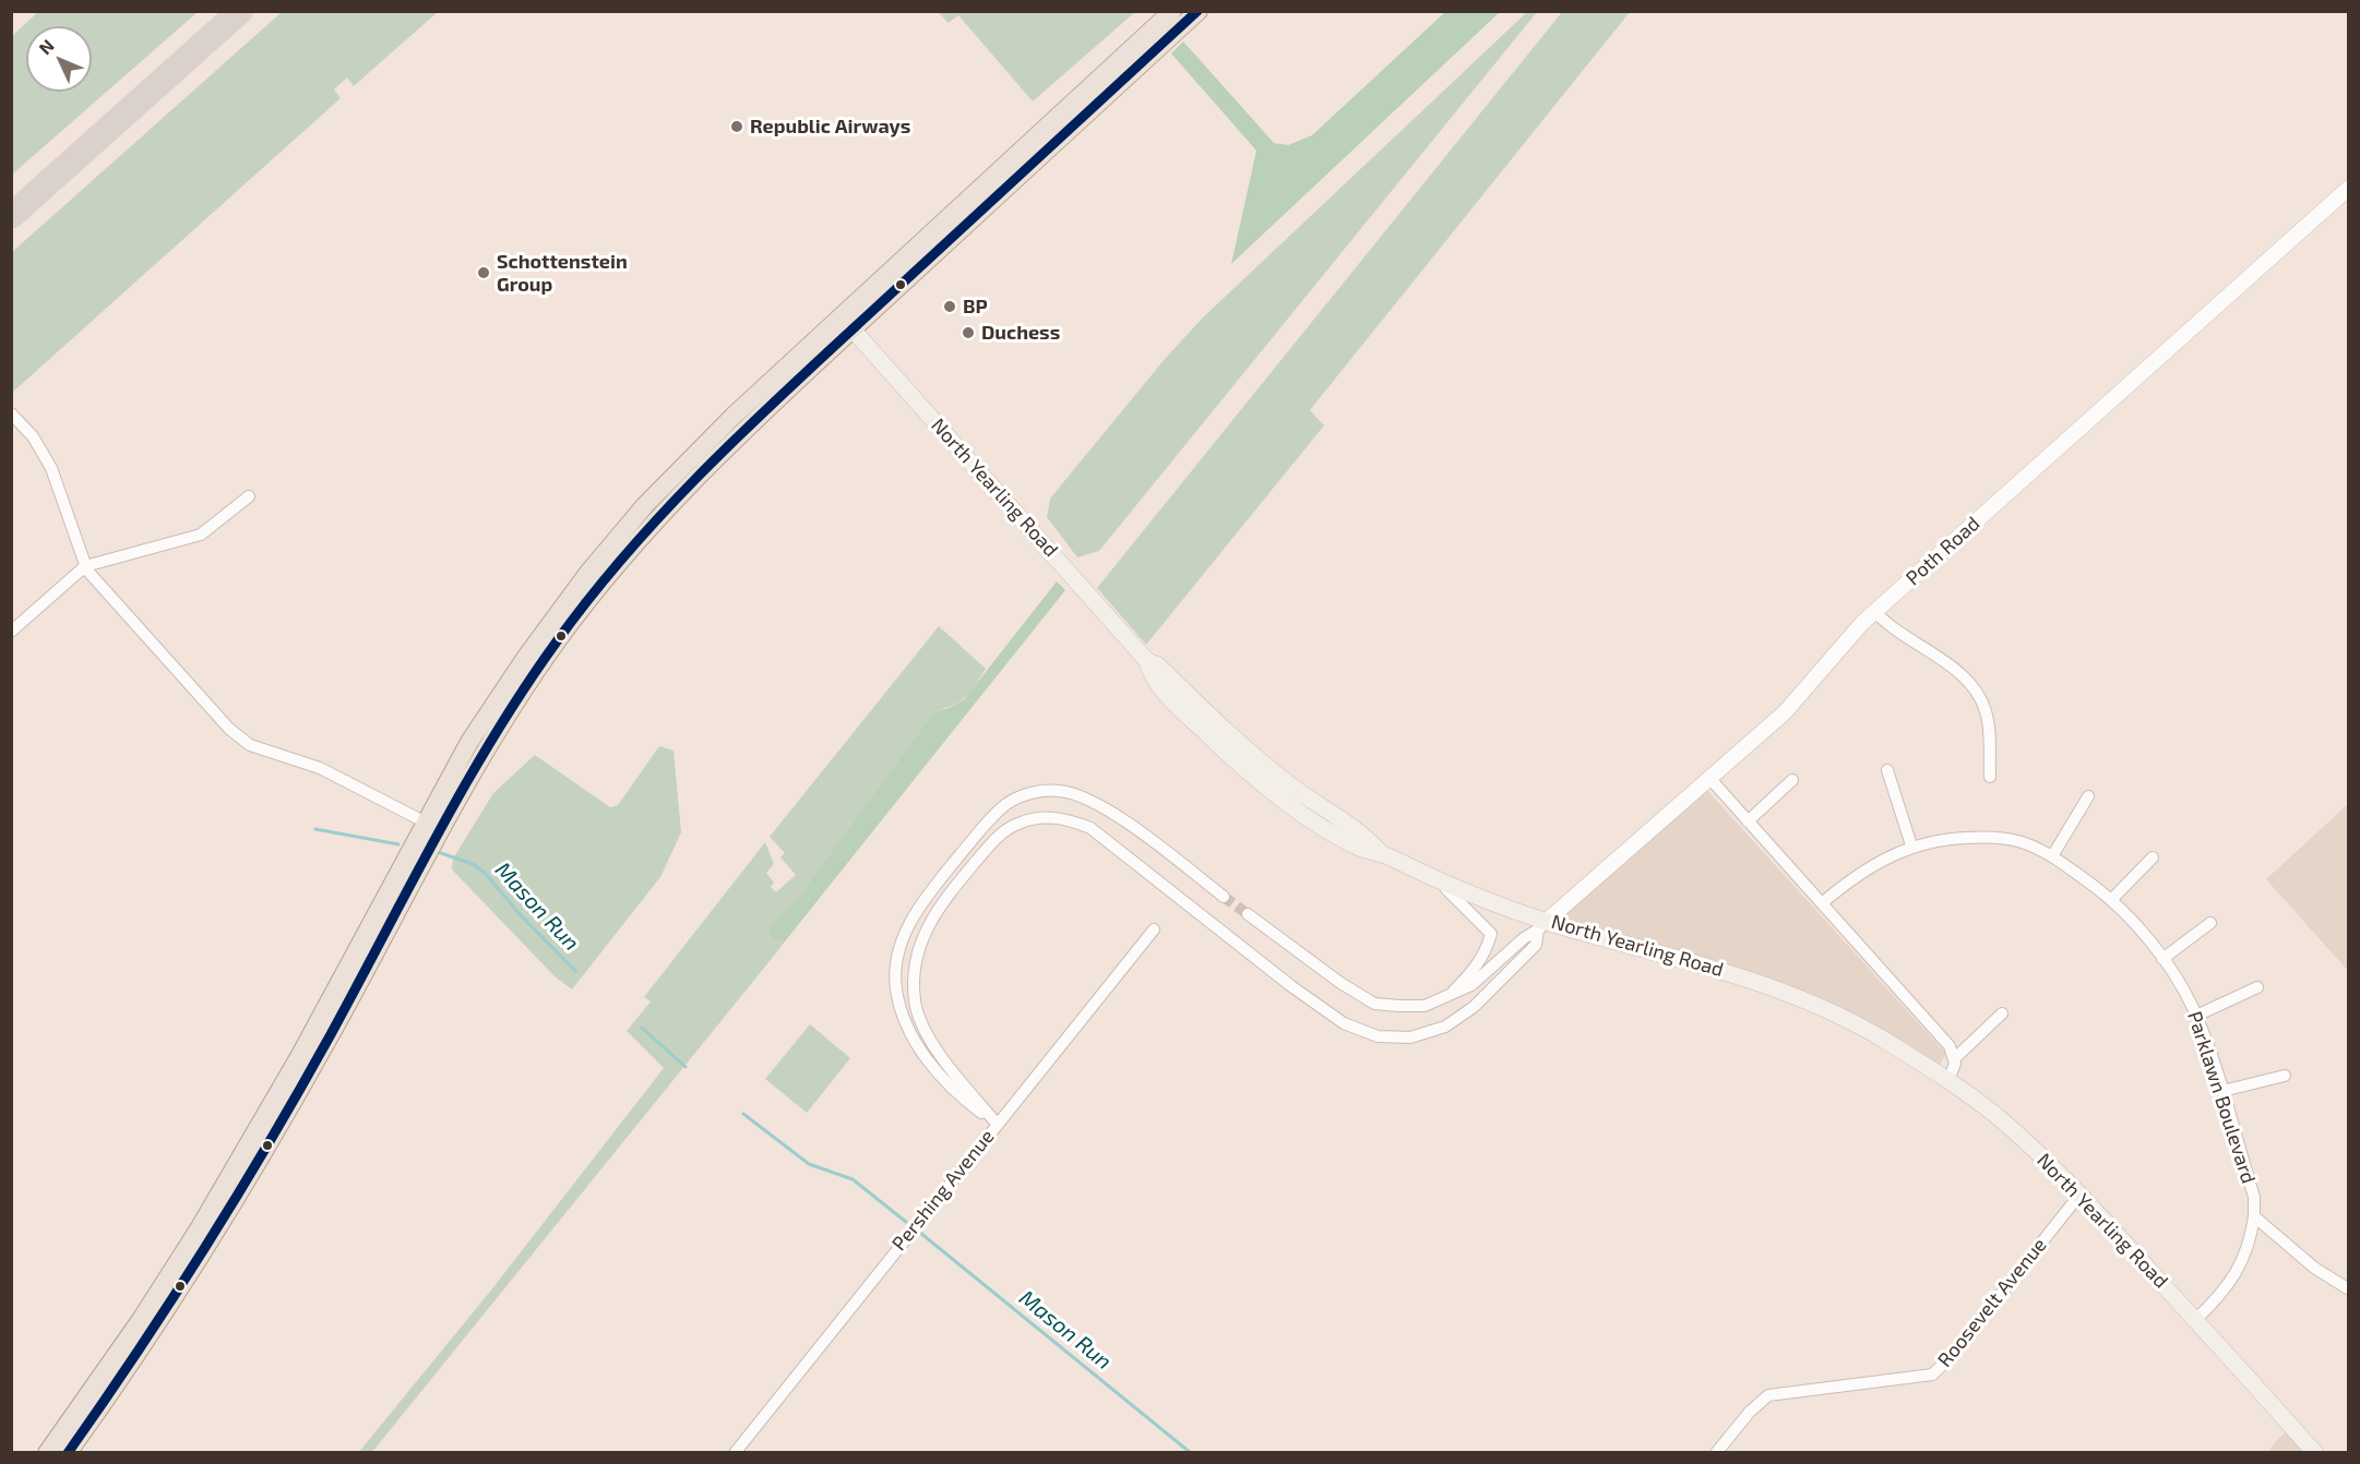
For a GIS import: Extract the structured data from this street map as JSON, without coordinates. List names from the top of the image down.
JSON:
{
  "streets": {
    "main road": ["North Yearling Road"],
    "street": [
      "Poth Road",
      "Parklawn Boulevard",
      "Pershing Avenue",
      "Roosevelt Avenue"
    ]
  },
  "crossings": [
    ["North Yearling Road", "Poth Road"],
    ["North Yearling Road", "Parklawn Boulevard"],
    ["North Yearling Road", "Roosevelt Avenue"]
  ],
  "water": ["Mason Run"],
  "places": [
    "Republic Airways",
    "Schottenstein Group",
    "BP",
    "Duchess"
  ],
  "north": "top left"
}
